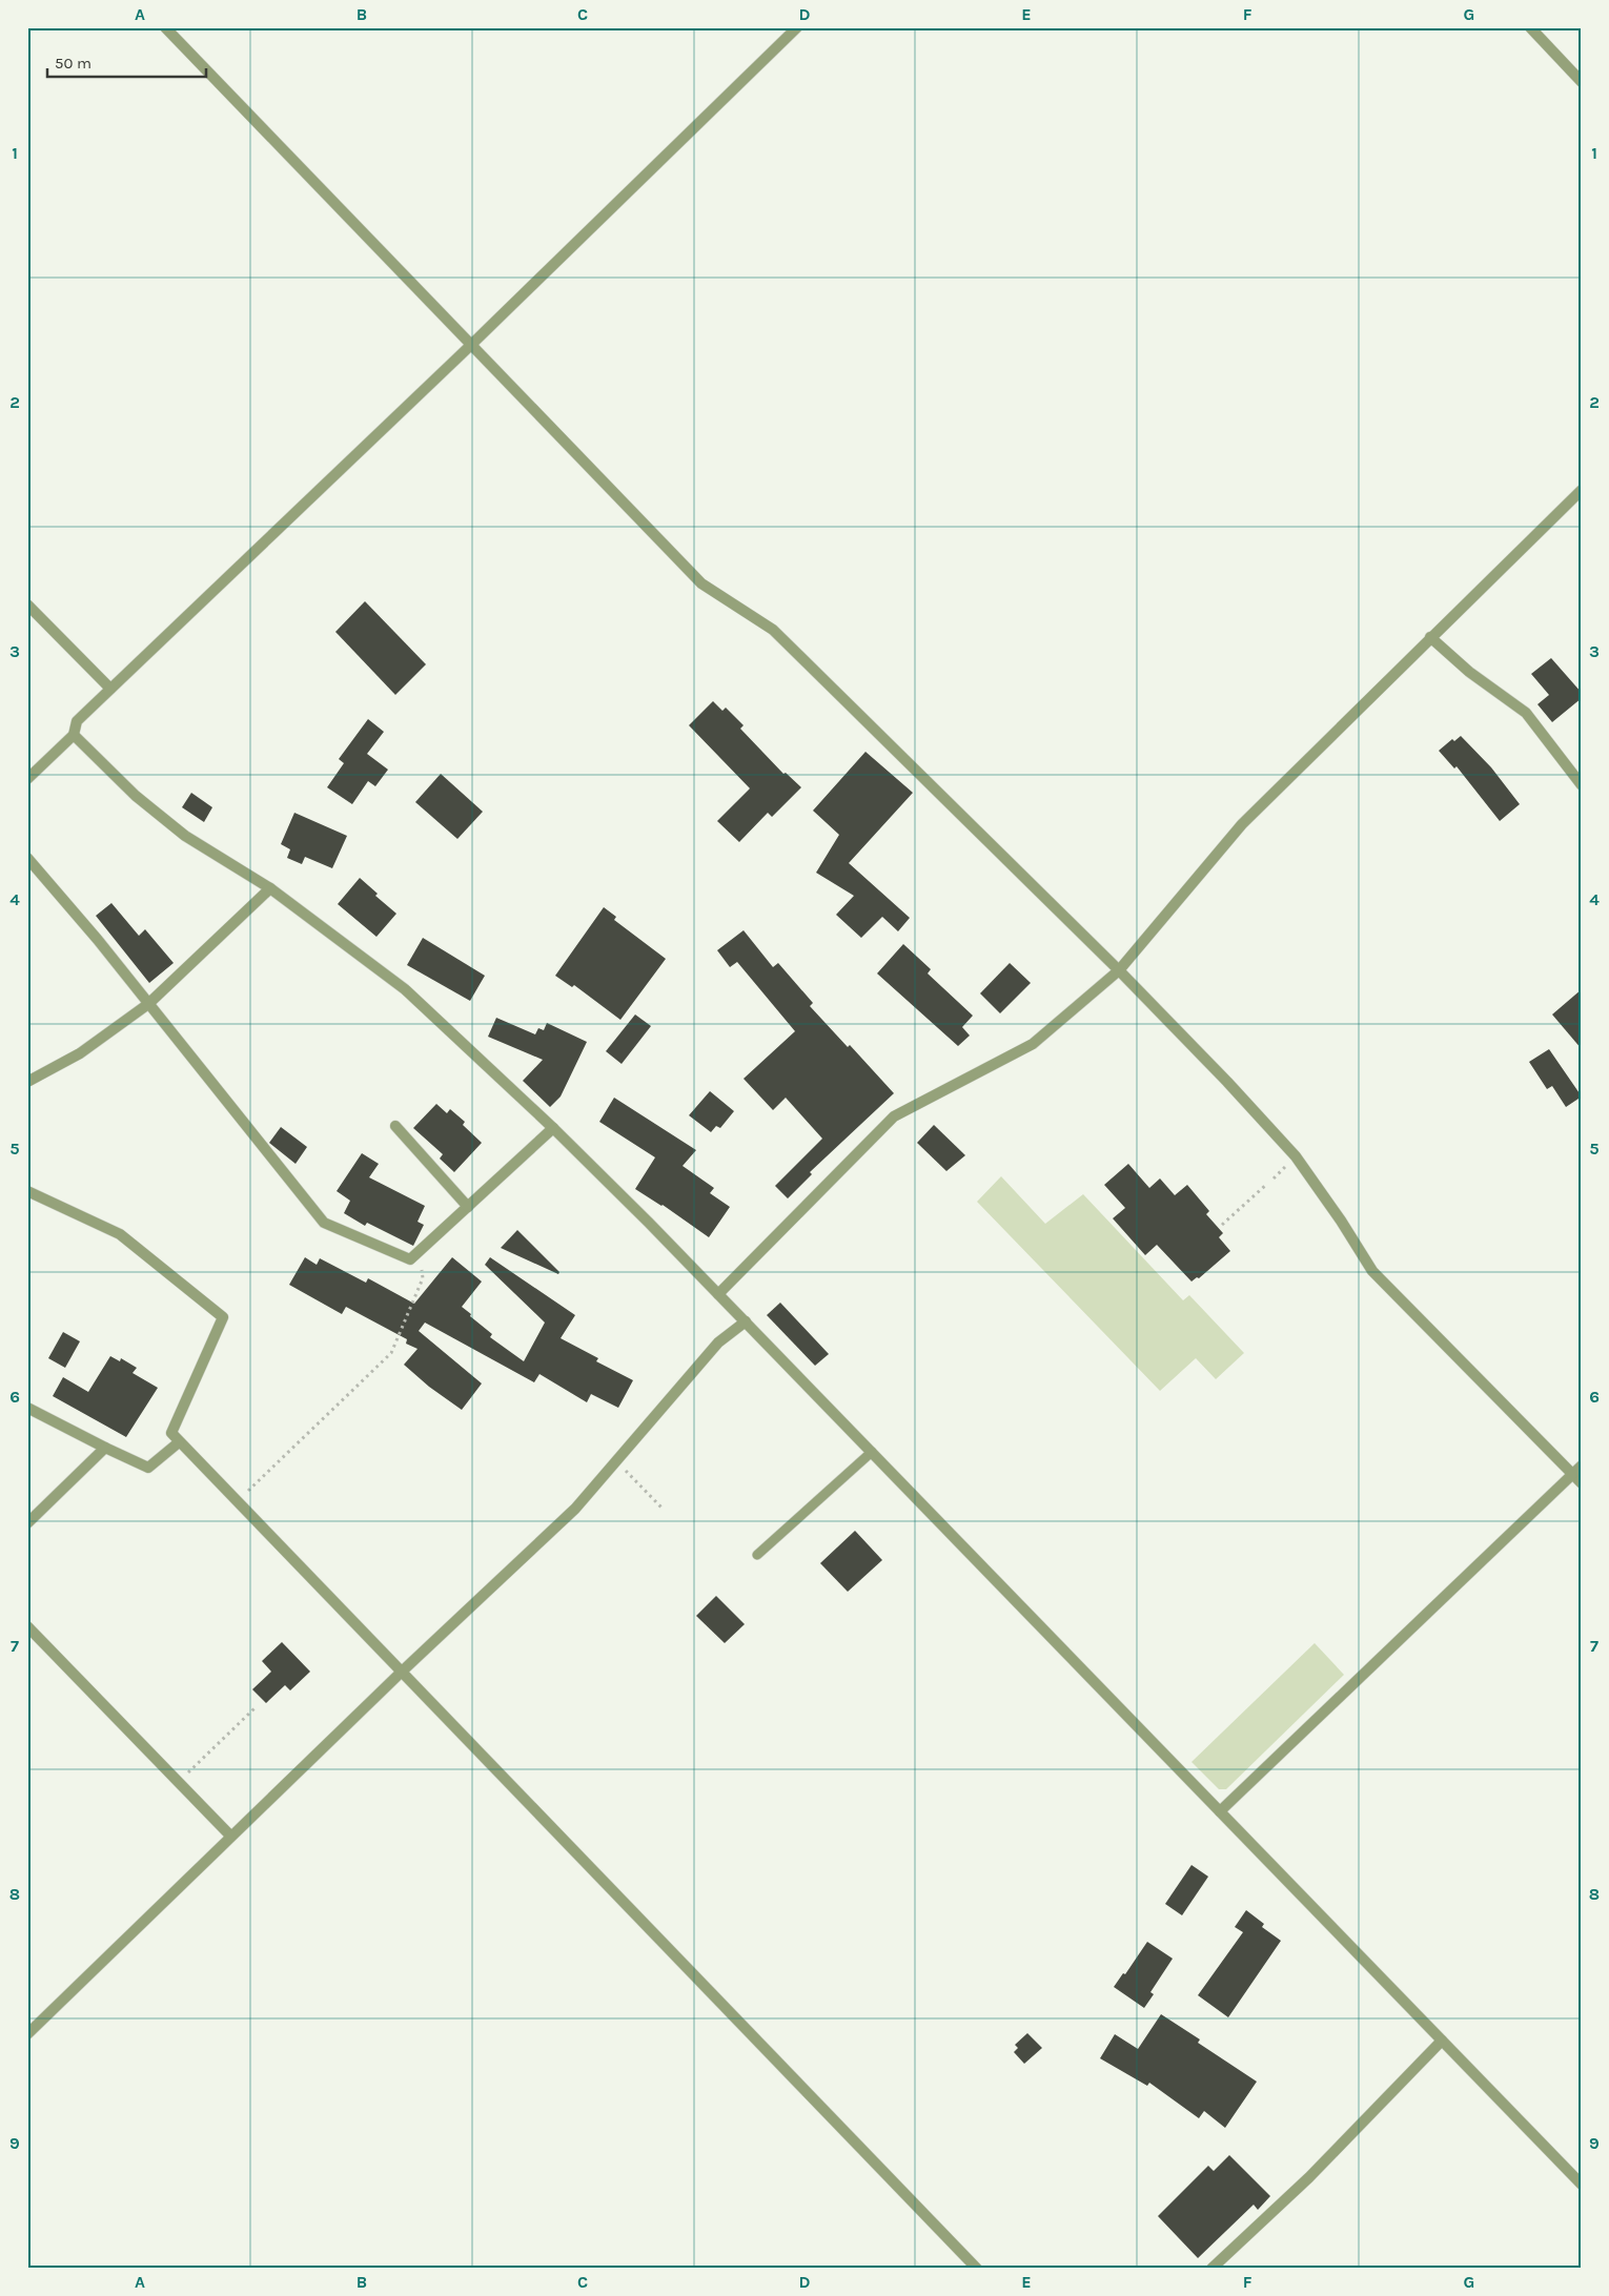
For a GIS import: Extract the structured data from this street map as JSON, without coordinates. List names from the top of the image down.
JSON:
{
  "scale_bar": "50 m",
  "grid": {
    "columns": [
      "A",
      "B",
      "C",
      "D",
      "E",
      "F",
      "G"
    ],
    "rows": [
      "1",
      "2",
      "3",
      "4",
      "5",
      "6",
      "7",
      "8",
      "9"
    ]
  }
}
